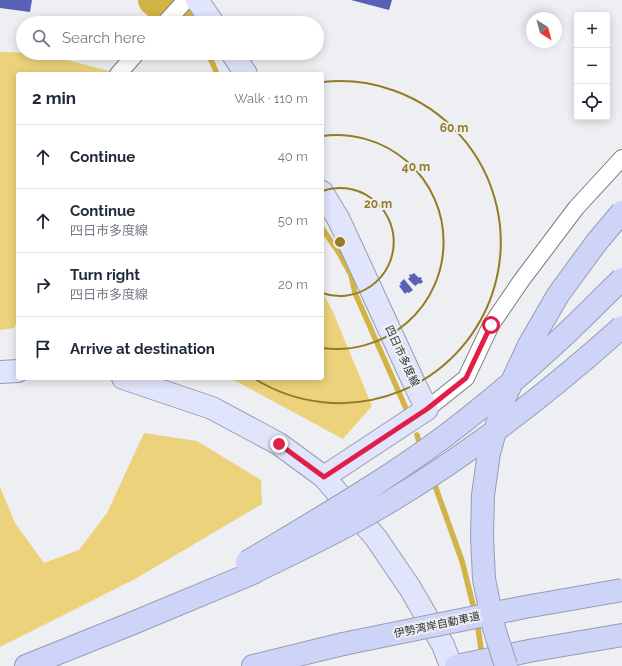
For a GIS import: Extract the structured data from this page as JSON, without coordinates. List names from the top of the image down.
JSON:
{
  "streets": {
    "highway": ["伊勢湾岸自動車道"],
    "main road": ["四日市多度線"]
  },
  "north": "bottom right",
  "page": {
    "map_buttons": ["+", "−"],
    "search": "Search here",
    "heading": ["2 min", "Walk · 110 m"],
    "list": [
      ["Continue", "40 m"],
      ["Continue", "四日市多度線", "50 m"],
      ["Turn right", "四日市多度線", "20 m"],
      "Arrive at destination"
    ]
  },
  "rings": ["60 m", "40 m", "20 m"]
}
